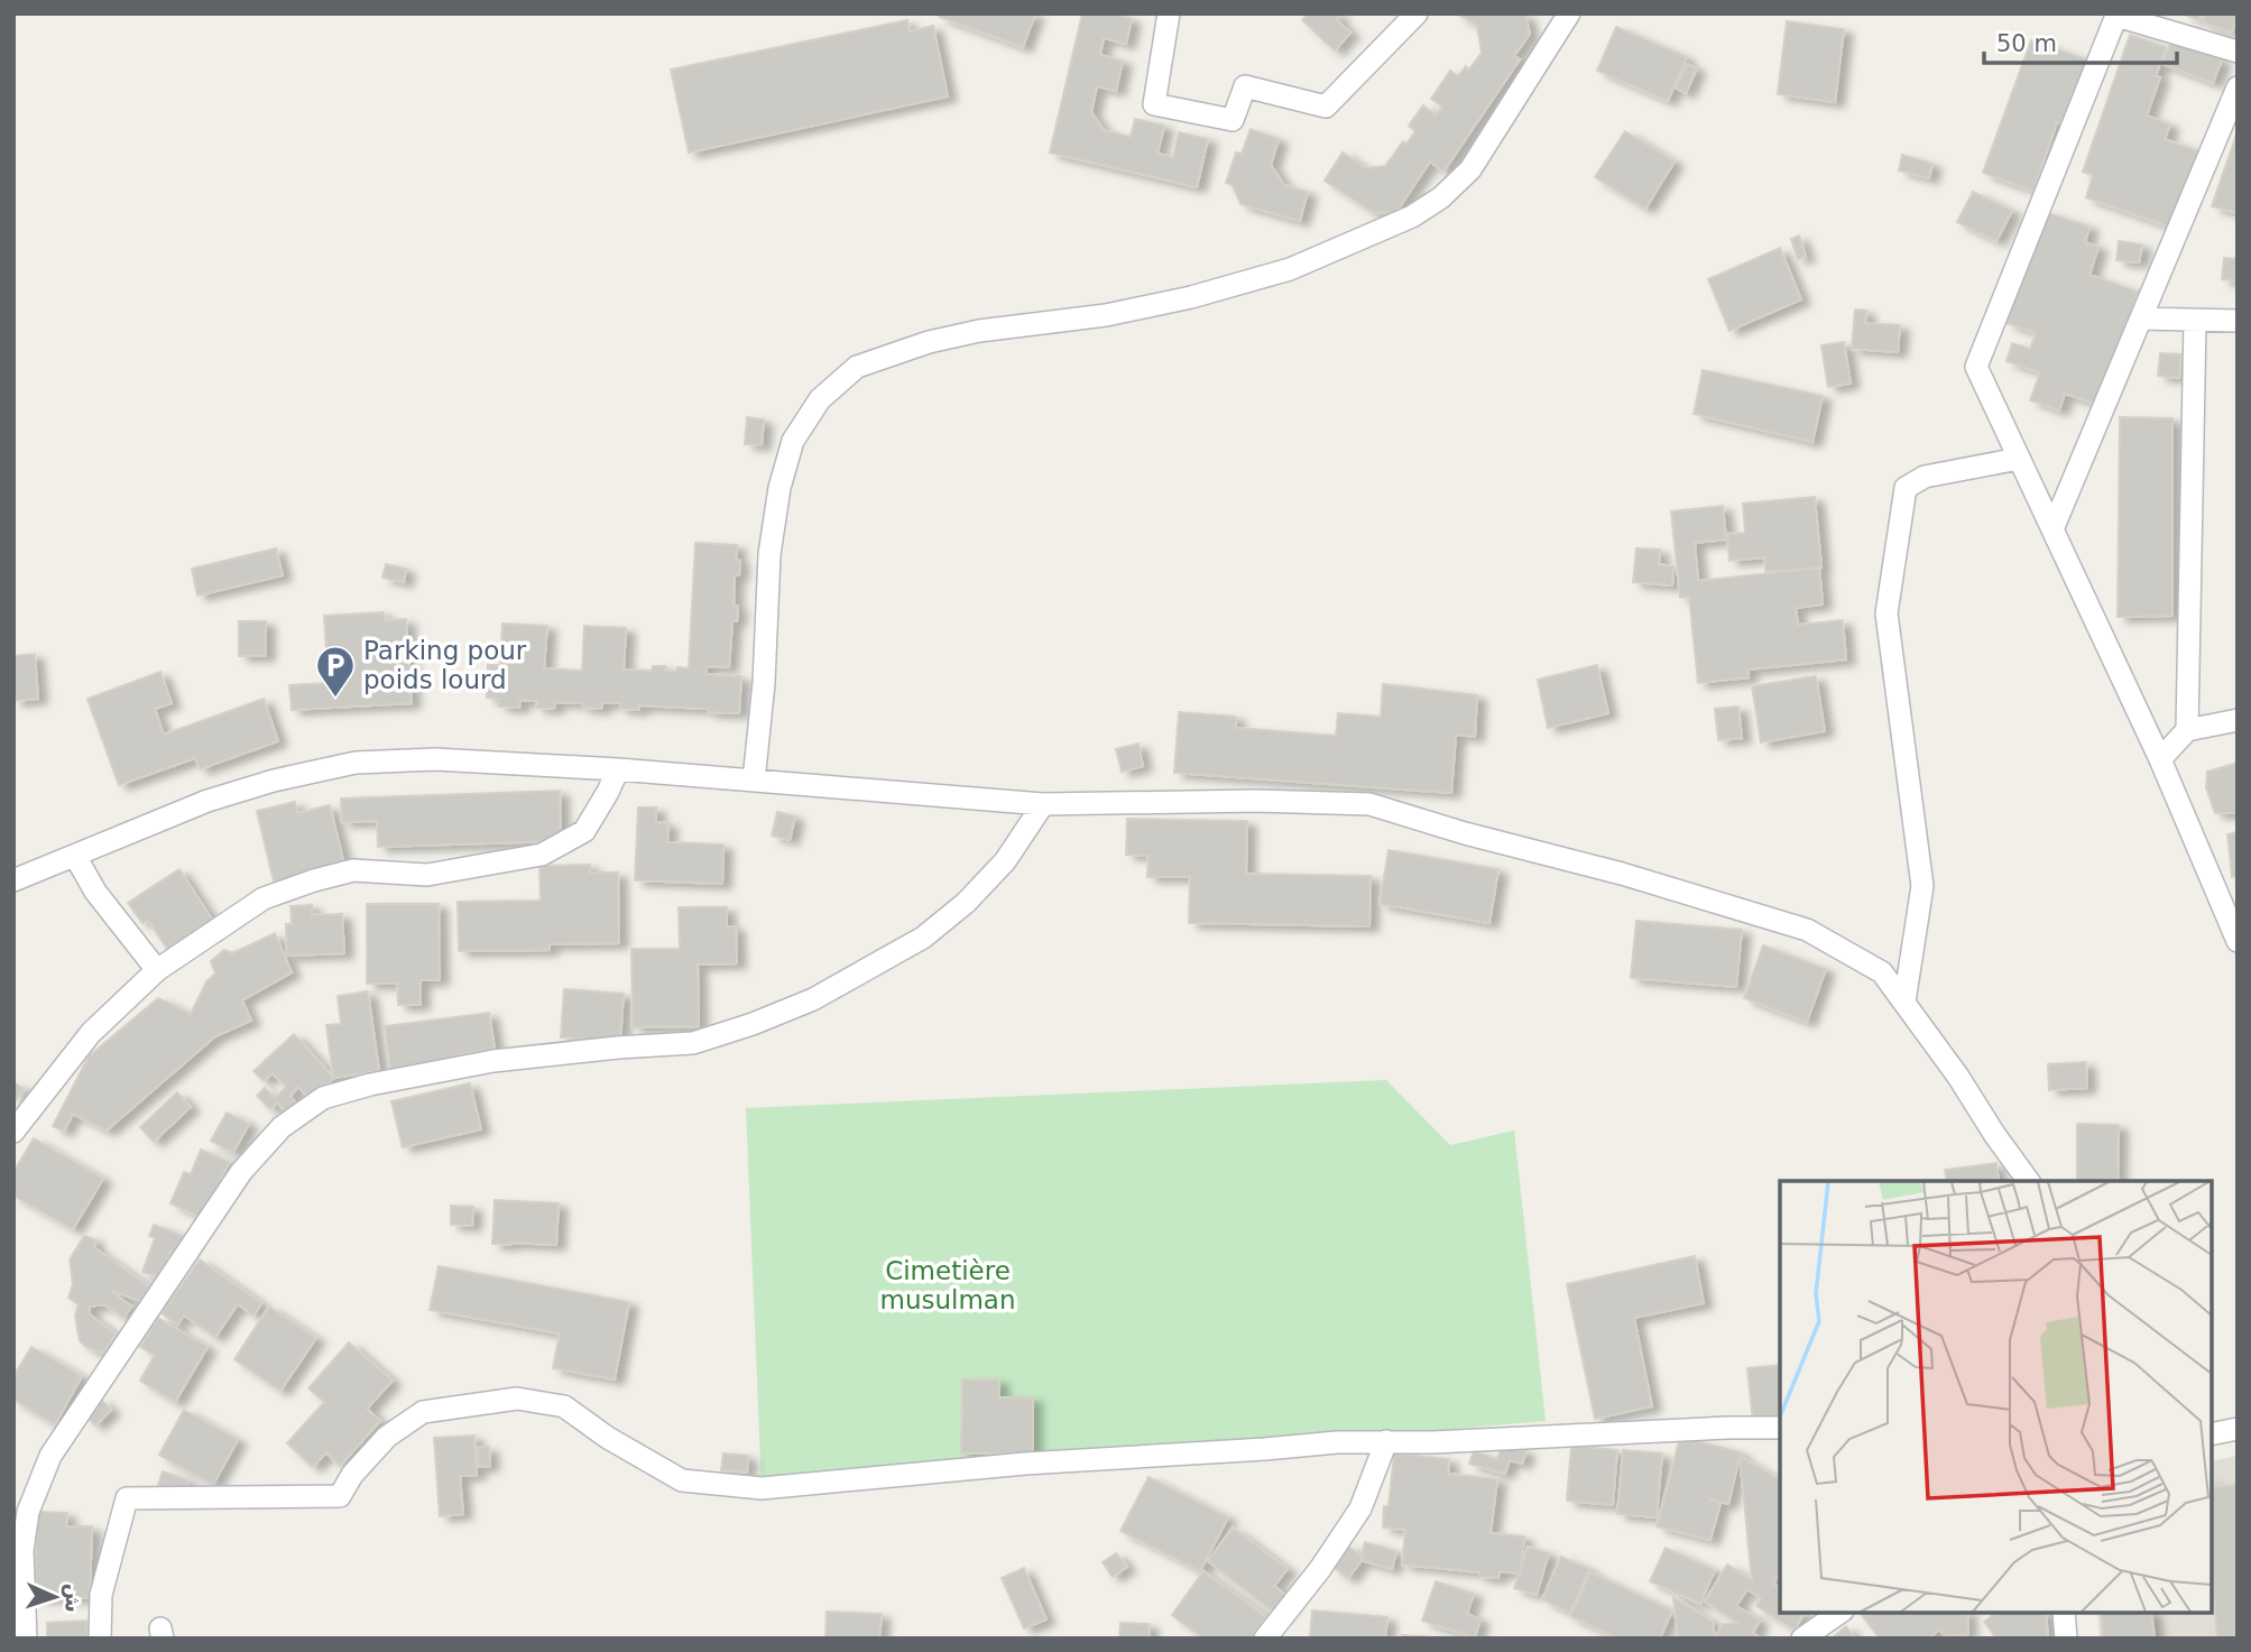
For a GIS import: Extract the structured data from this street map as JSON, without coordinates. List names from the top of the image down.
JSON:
{
  "parks": ["Cimetière musulman"],
  "places": {
    "parking": ["Parking pour poids lourd"]
  },
  "scale_bar": "50 m",
  "north": "right"
}
